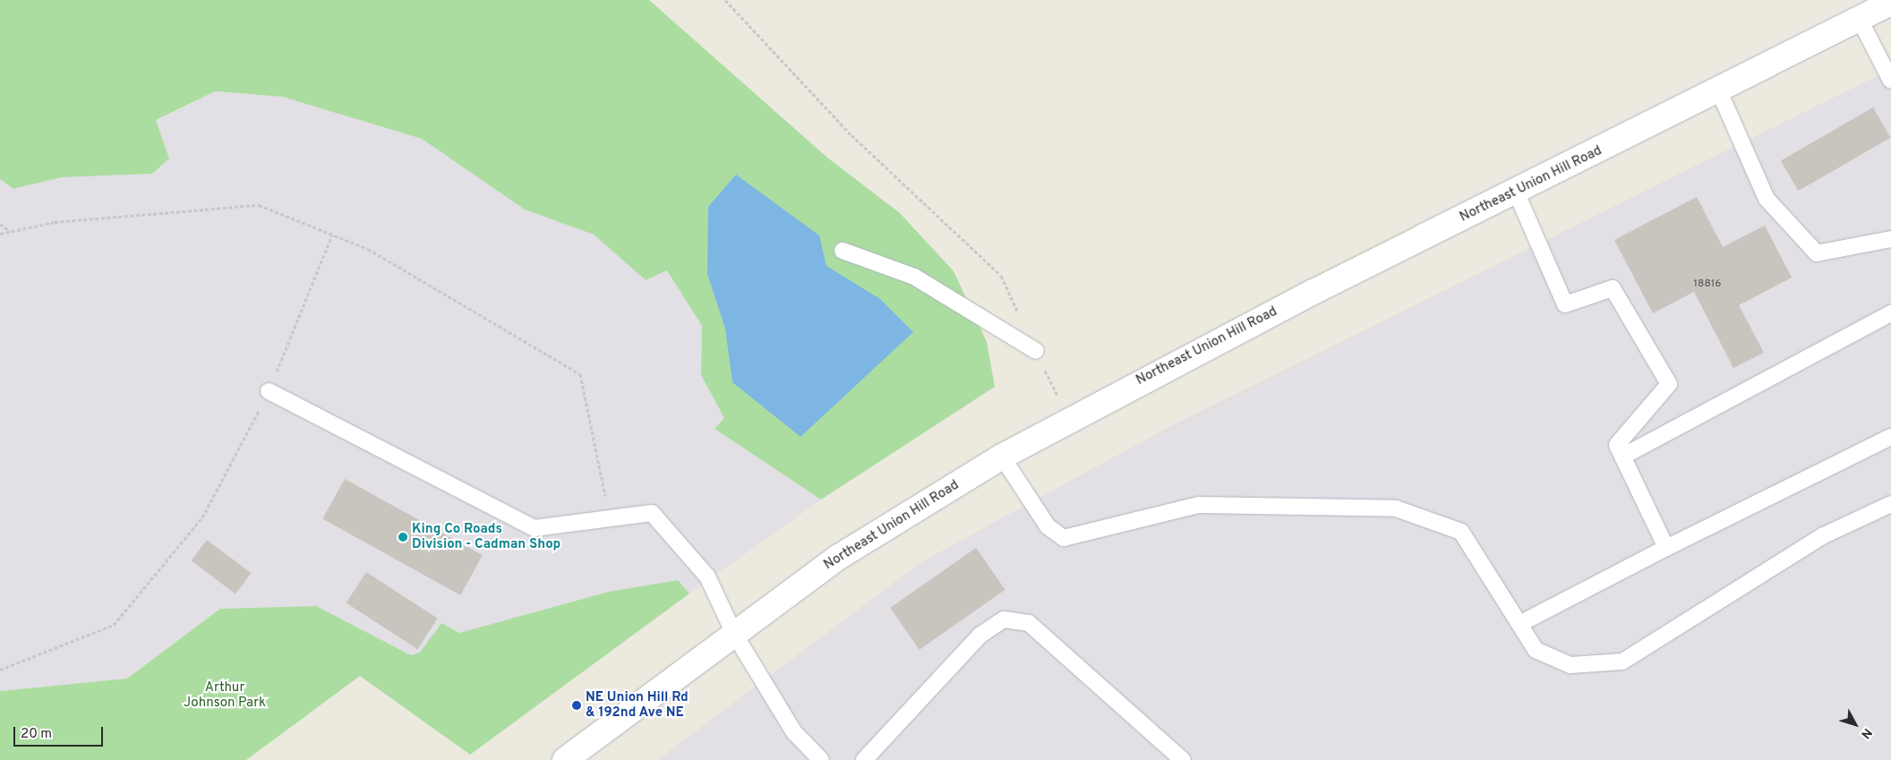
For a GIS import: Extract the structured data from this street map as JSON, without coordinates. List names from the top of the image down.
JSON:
{
  "streets": {
    "main road": ["Northeast Union Hill Road"]
  },
  "parks": ["Arthur Johnson Park"],
  "places": ["King Co Roads Division - Cadman Shop", "NE Union Hill Rd & 192nd Ave NE"],
  "house_numbers": ["18816"],
  "scale_bar": "20 m",
  "north": "bottom right"
}
